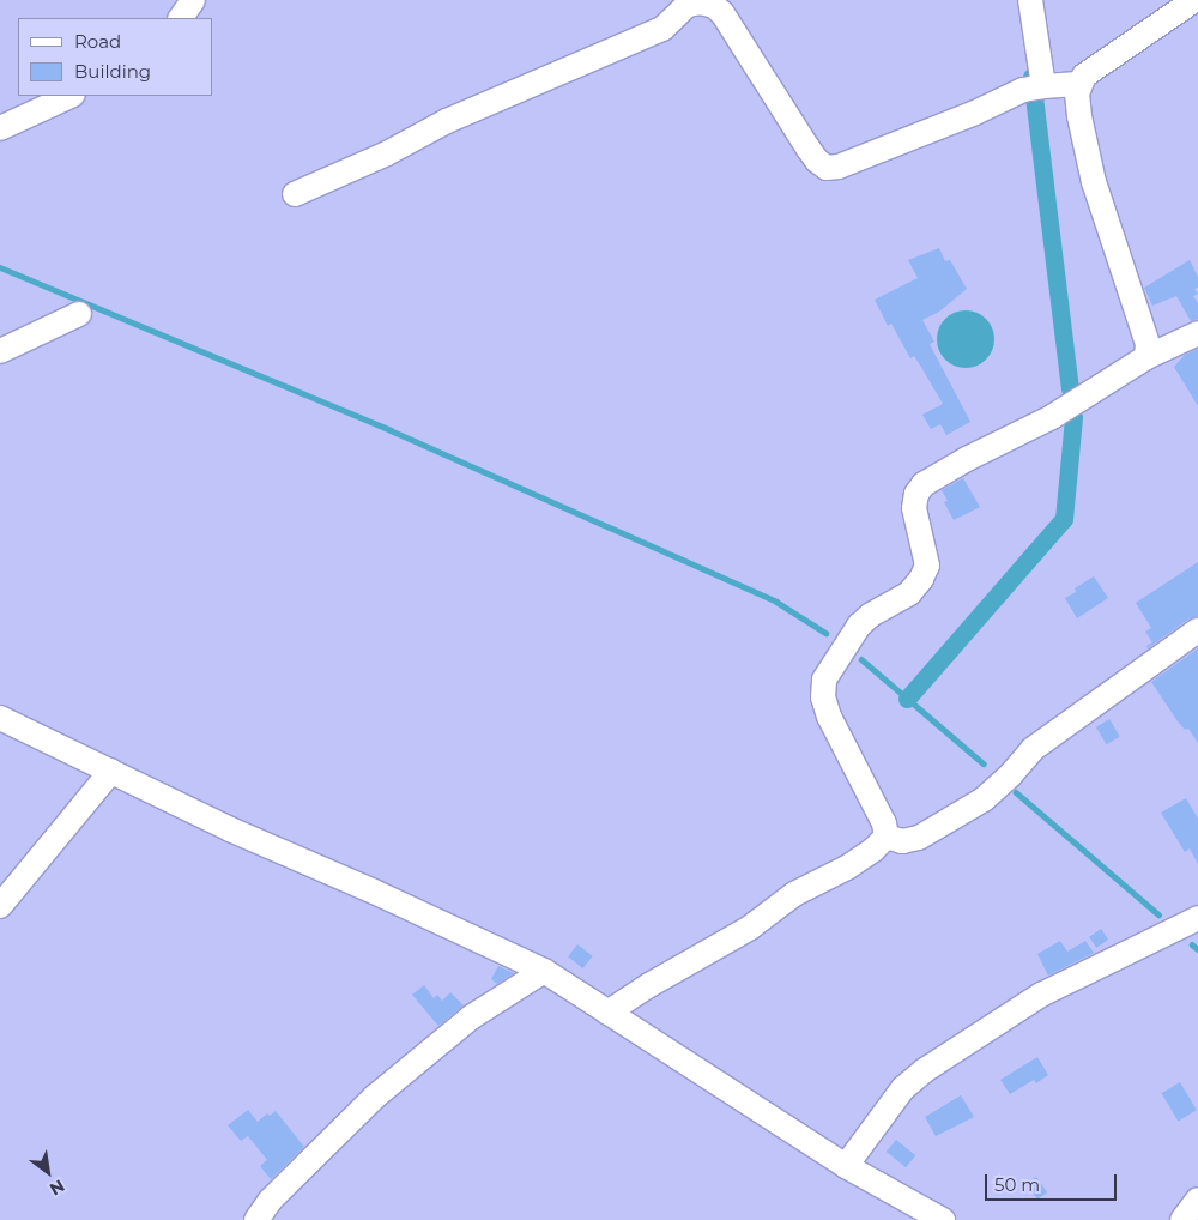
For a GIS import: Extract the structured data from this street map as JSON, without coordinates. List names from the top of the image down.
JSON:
{
  "legend": ["Road", "Building"],
  "scale_bar": "50 m",
  "north": "bottom right"
}
